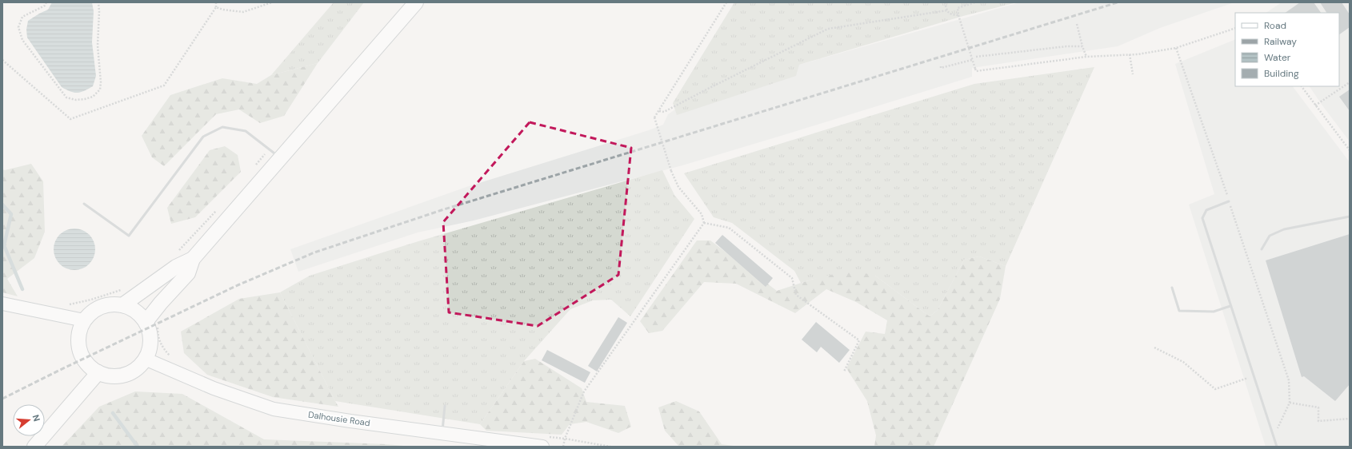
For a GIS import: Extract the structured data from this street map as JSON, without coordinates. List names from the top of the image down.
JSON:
{
  "streets": {
    "main road": ["Dalhousie Road"]
  },
  "legend": [
    "Road",
    "Railway",
    "Water",
    "Building"
  ],
  "north": "right"
}
